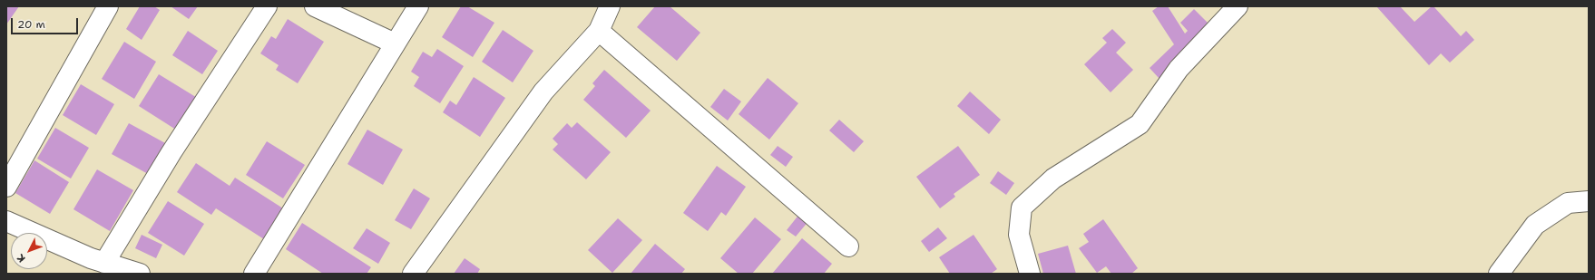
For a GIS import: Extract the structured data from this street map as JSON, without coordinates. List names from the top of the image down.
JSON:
{
  "scale_bar": "20 m",
  "north": "bottom left"
}
